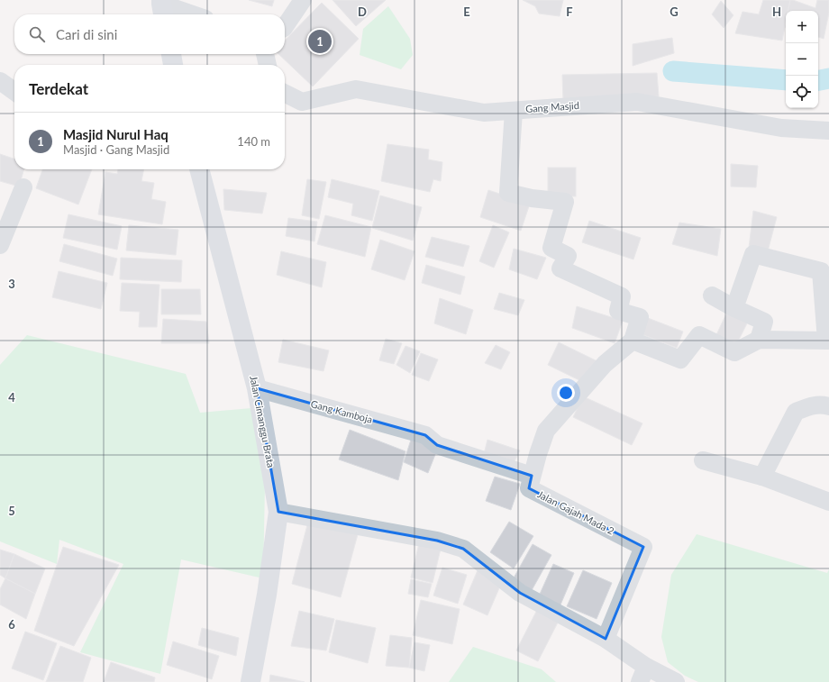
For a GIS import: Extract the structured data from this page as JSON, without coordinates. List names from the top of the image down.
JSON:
{
  "streets": {
    "street": [
      "Gang Masjid",
      "Gang Kamboja",
      "Jalan Cimanggu Brata",
      "Jalan Gajah Mada 2"
    ]
  },
  "crossings": [
    ["Gang Kamboja", "Jalan Cimanggu Brata"],
    ["Gang Kamboja", "Jalan Gajah Mada 2"]
  ],
  "page": {
    "map_buttons": ["+", "−"],
    "search": "Cari di sini",
    "pins": "1",
    "heading": "Terdekat",
    "list": [
      {
        "mark": "1",
        "name": "Masjid Nurul Haq",
        "note": "Masjid · Gang Masjid",
        "value": "140 m"
      }
    ]
  },
  "grid": {
    "columns": [
      "D",
      "E",
      "F",
      "G",
      "H"
    ],
    "rows": [
      "3",
      "4",
      "5",
      "6"
    ]
  }
}
